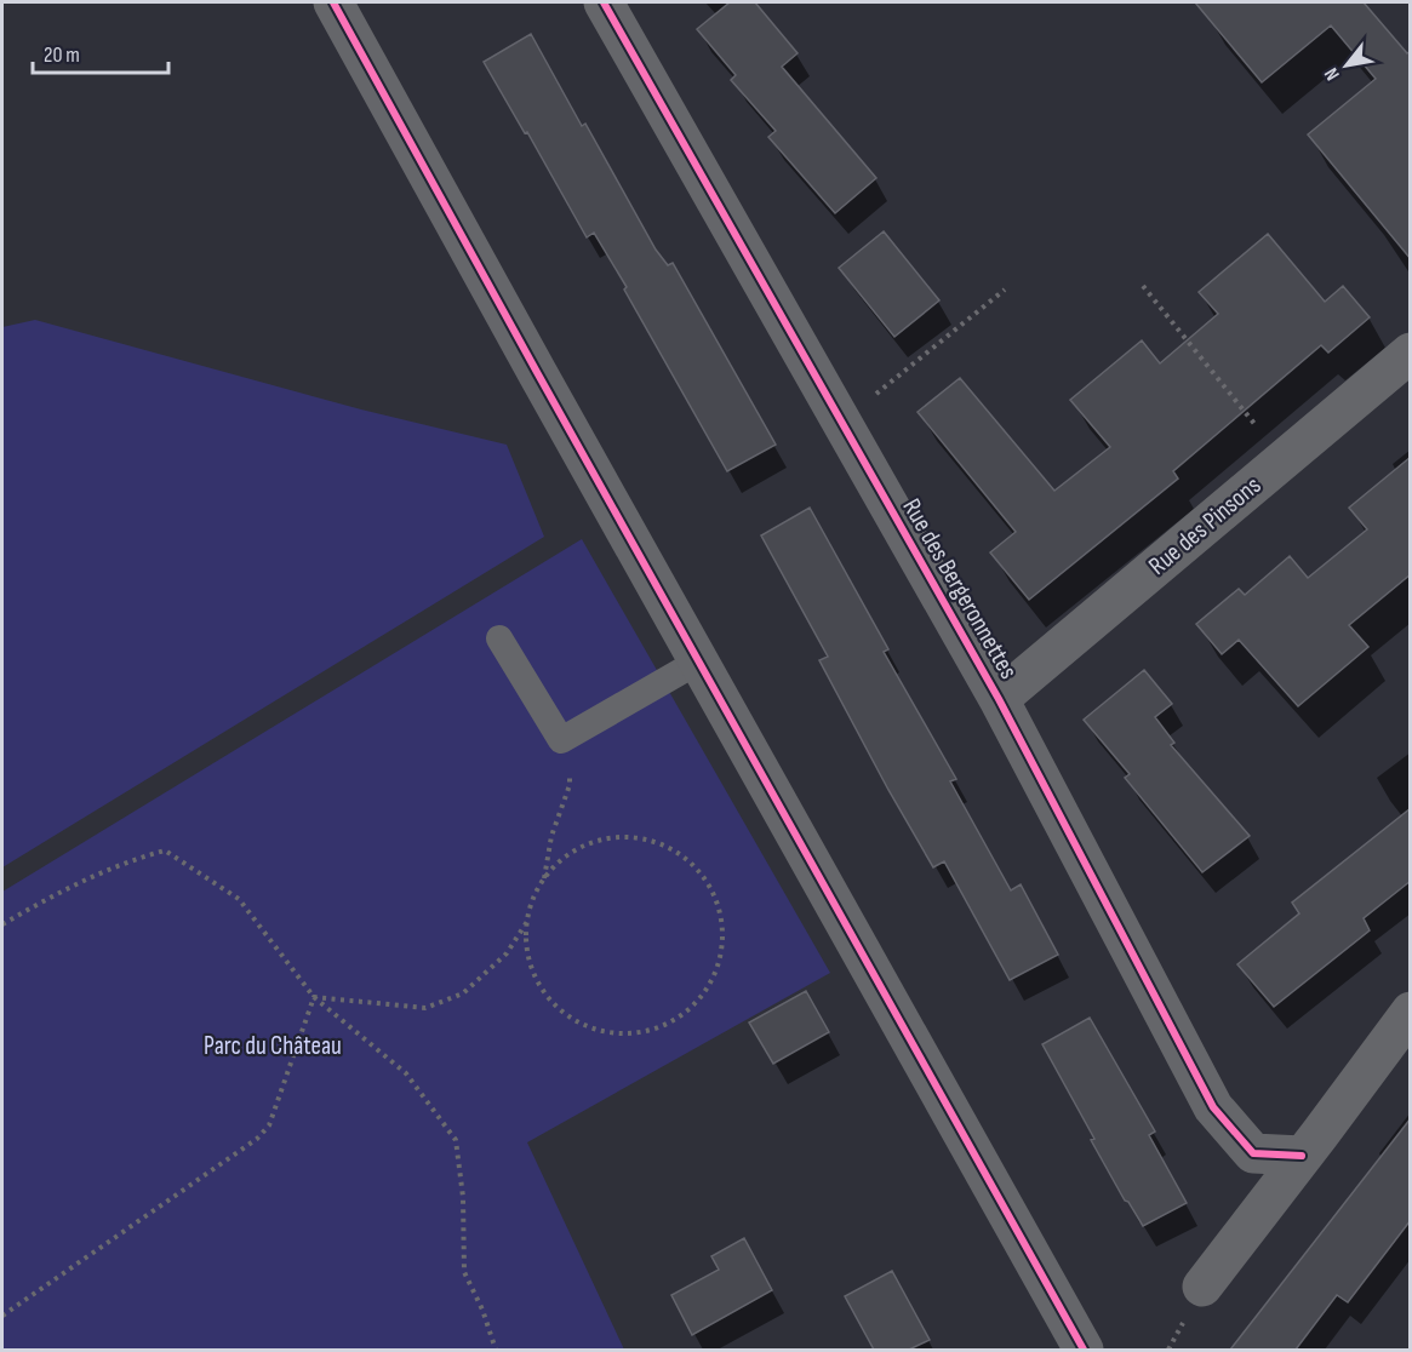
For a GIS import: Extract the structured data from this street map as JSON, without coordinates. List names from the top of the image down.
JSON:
{
  "streets": {
    "street": ["Rue des Pinsons", "Rue des Bergeronnettes"]
  },
  "crossings": [
    ["Rue des Pinsons", "Rue des Bergeronnettes"]
  ],
  "parks": ["Parc du Château"],
  "scale_bar": "20 m",
  "north": "bottom left"
}
